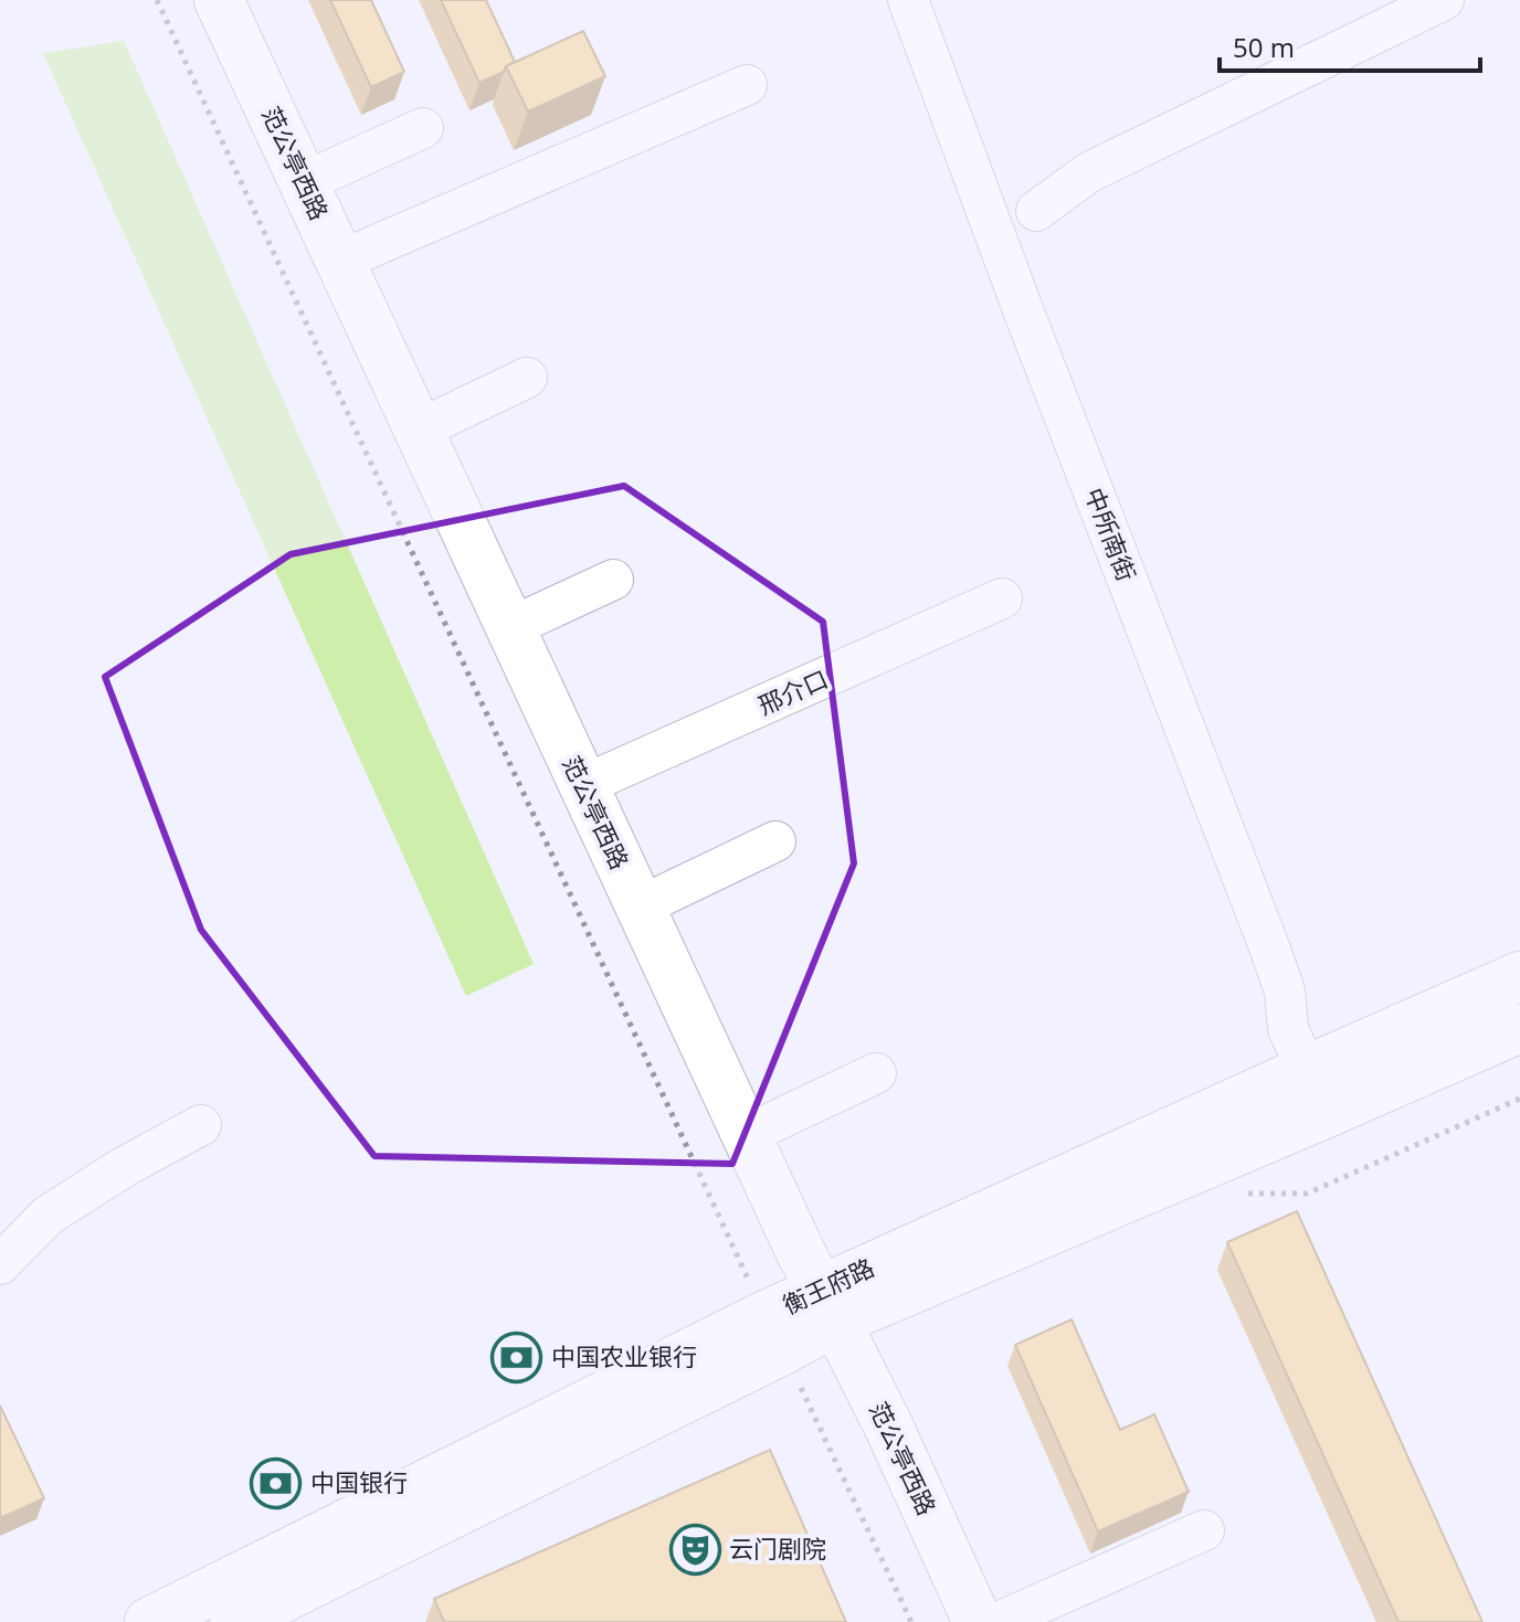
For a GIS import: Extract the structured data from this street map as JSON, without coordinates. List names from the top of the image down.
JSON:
{
  "streets": {
    "main road": ["范公亭西路", "衡王府路"],
    "street": ["中所南街", "邢介口"]
  },
  "crossings": [
    ["范公亭西路", "邢介口"],
    ["范公亭西路", "衡王府路"],
    ["中所南街", "衡王府路"]
  ],
  "places": {
    "bank": ["中国农业银行", "中国银行"],
    "theatre": ["云门剧院"]
  },
  "scale_bar": "50 m"
}
